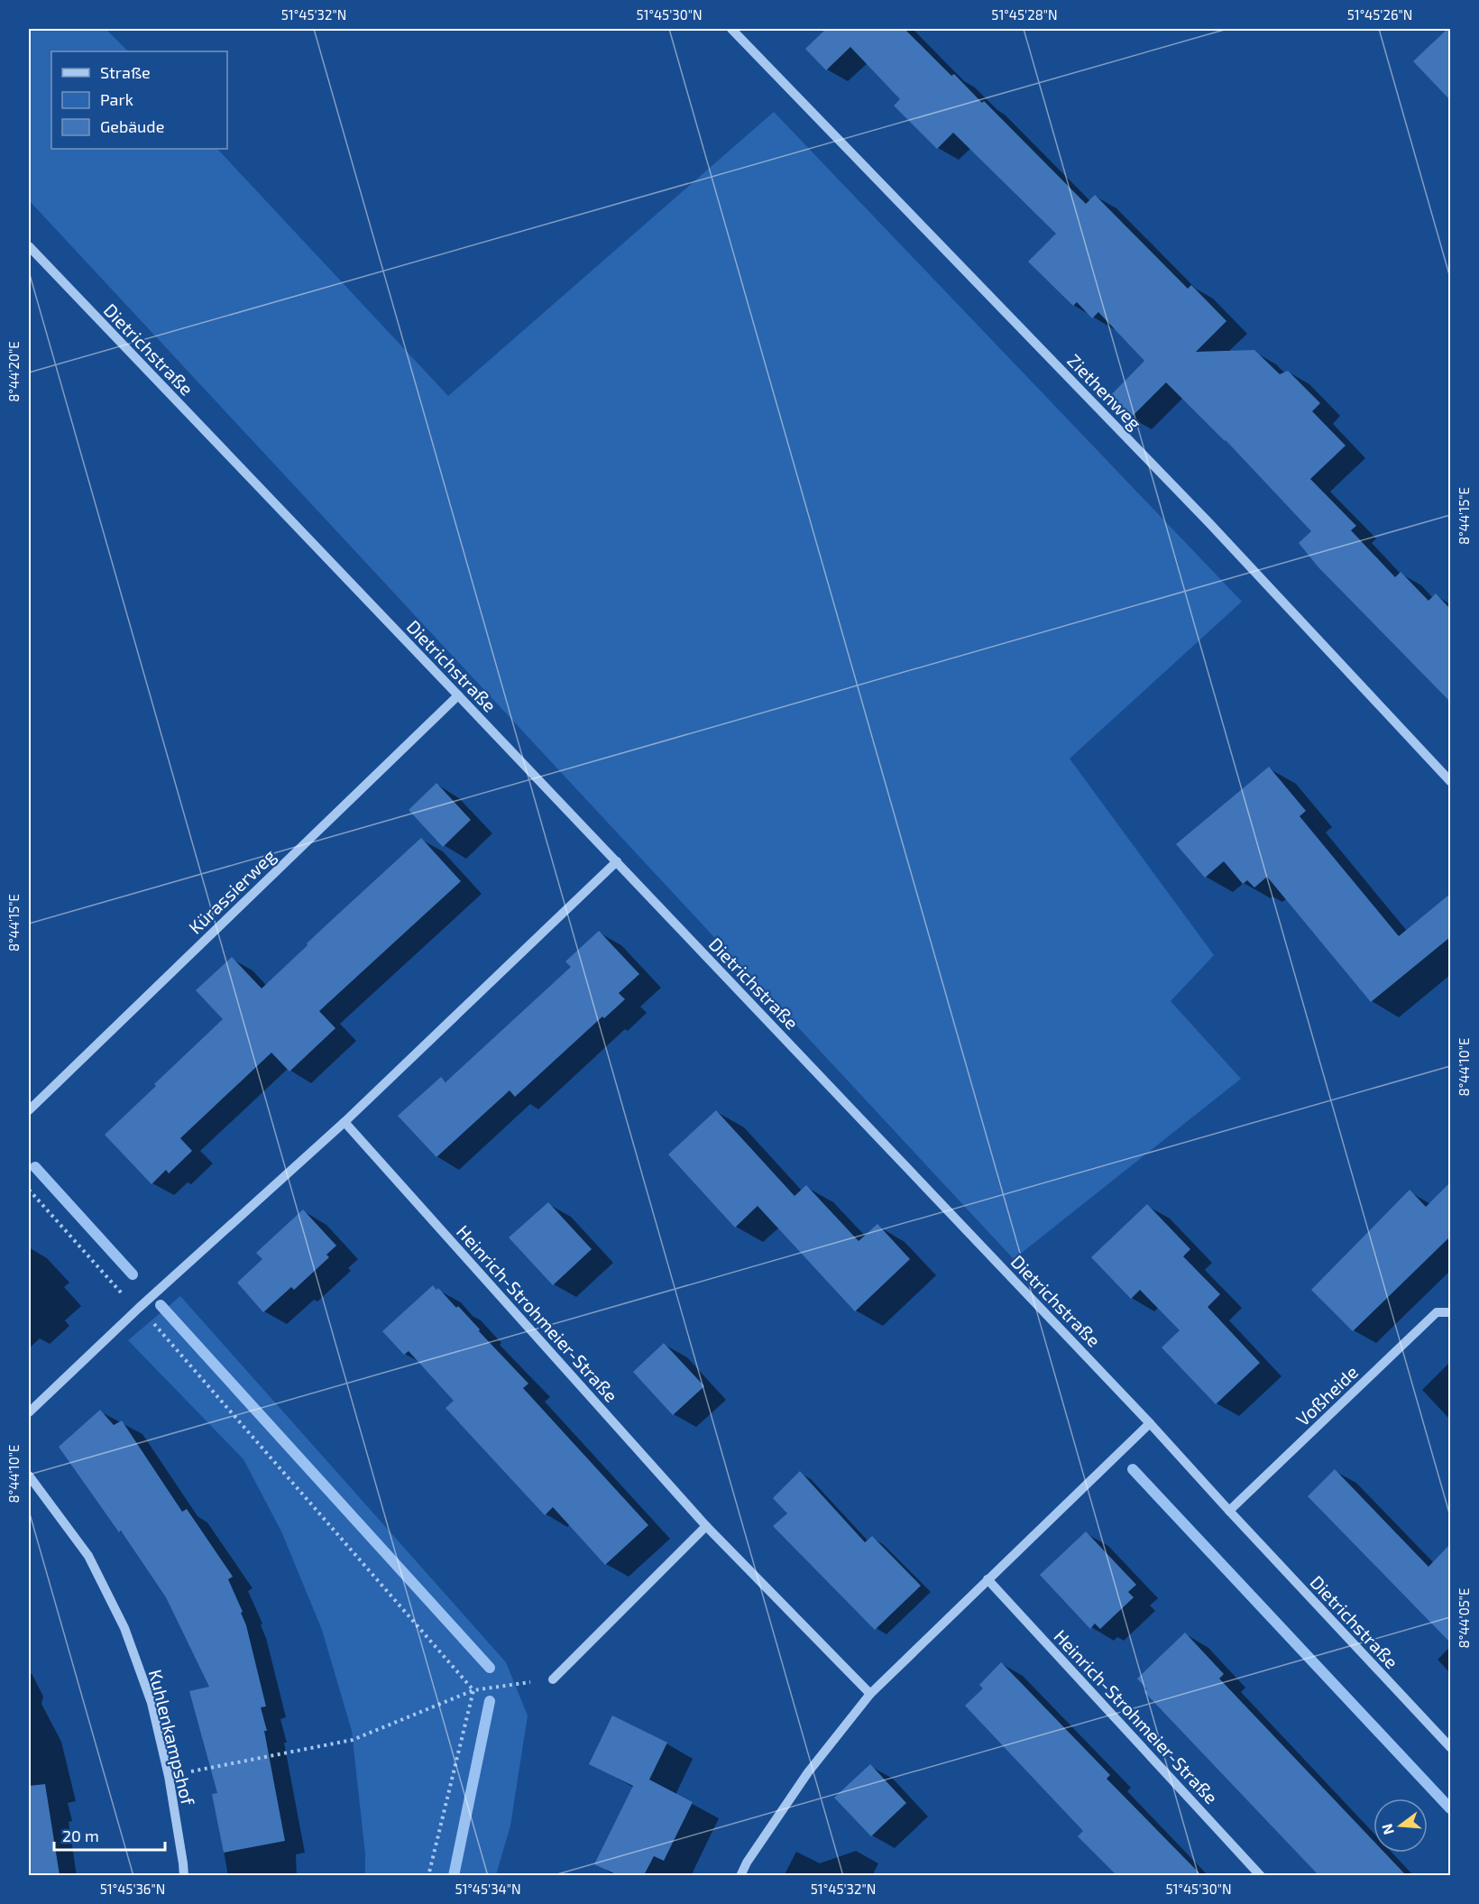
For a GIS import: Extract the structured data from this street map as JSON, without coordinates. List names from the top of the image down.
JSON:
{
  "streets": {
    "street": [
      "Dietrichstraße",
      "Ziethenweg",
      "Kürassierweg",
      "Heinrich-Strohmeier-Straße",
      "Voßheide",
      "Kuhlenkampshof"
    ]
  },
  "crossings": [
    ["Dietrichstraße", "Kürassierweg"],
    ["Dietrichstraße", "Voßheide"]
  ],
  "legend": ["Straße", "Park", "Gebäude"],
  "scale_bar": "20 m",
  "north": "left",
  "coordinates": [
    "51°45'32\"N",
    "51°45'30\"N",
    "51°45'28\"N",
    "51°45'26\"N",
    "8°44'20\"E",
    "8°44'15\"E",
    "8°44'10\"E",
    "8°44'05\"E",
    "51°45'36\"N",
    "51°45'34\"N"
  ]
}
